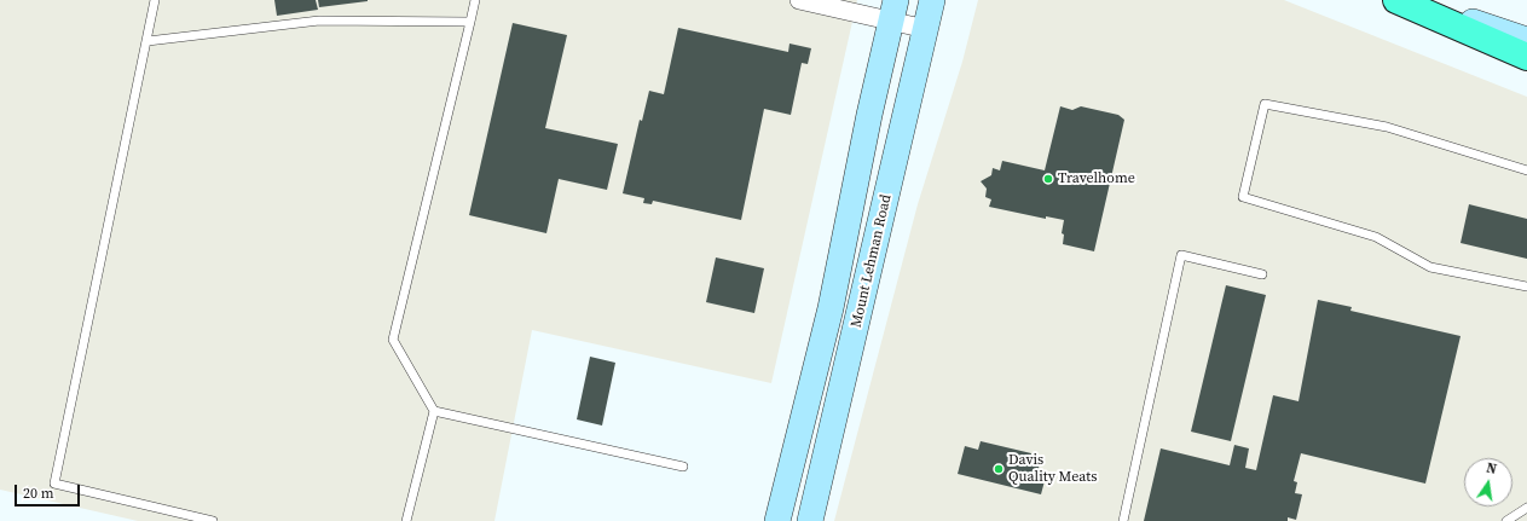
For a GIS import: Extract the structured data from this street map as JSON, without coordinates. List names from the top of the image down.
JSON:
{
  "streets": {
    "main road": ["Mount Lehman Road"]
  },
  "places": ["Travelhome", "Davis Quality Meats"],
  "scale_bar": "20 m",
  "north": "top"
}
